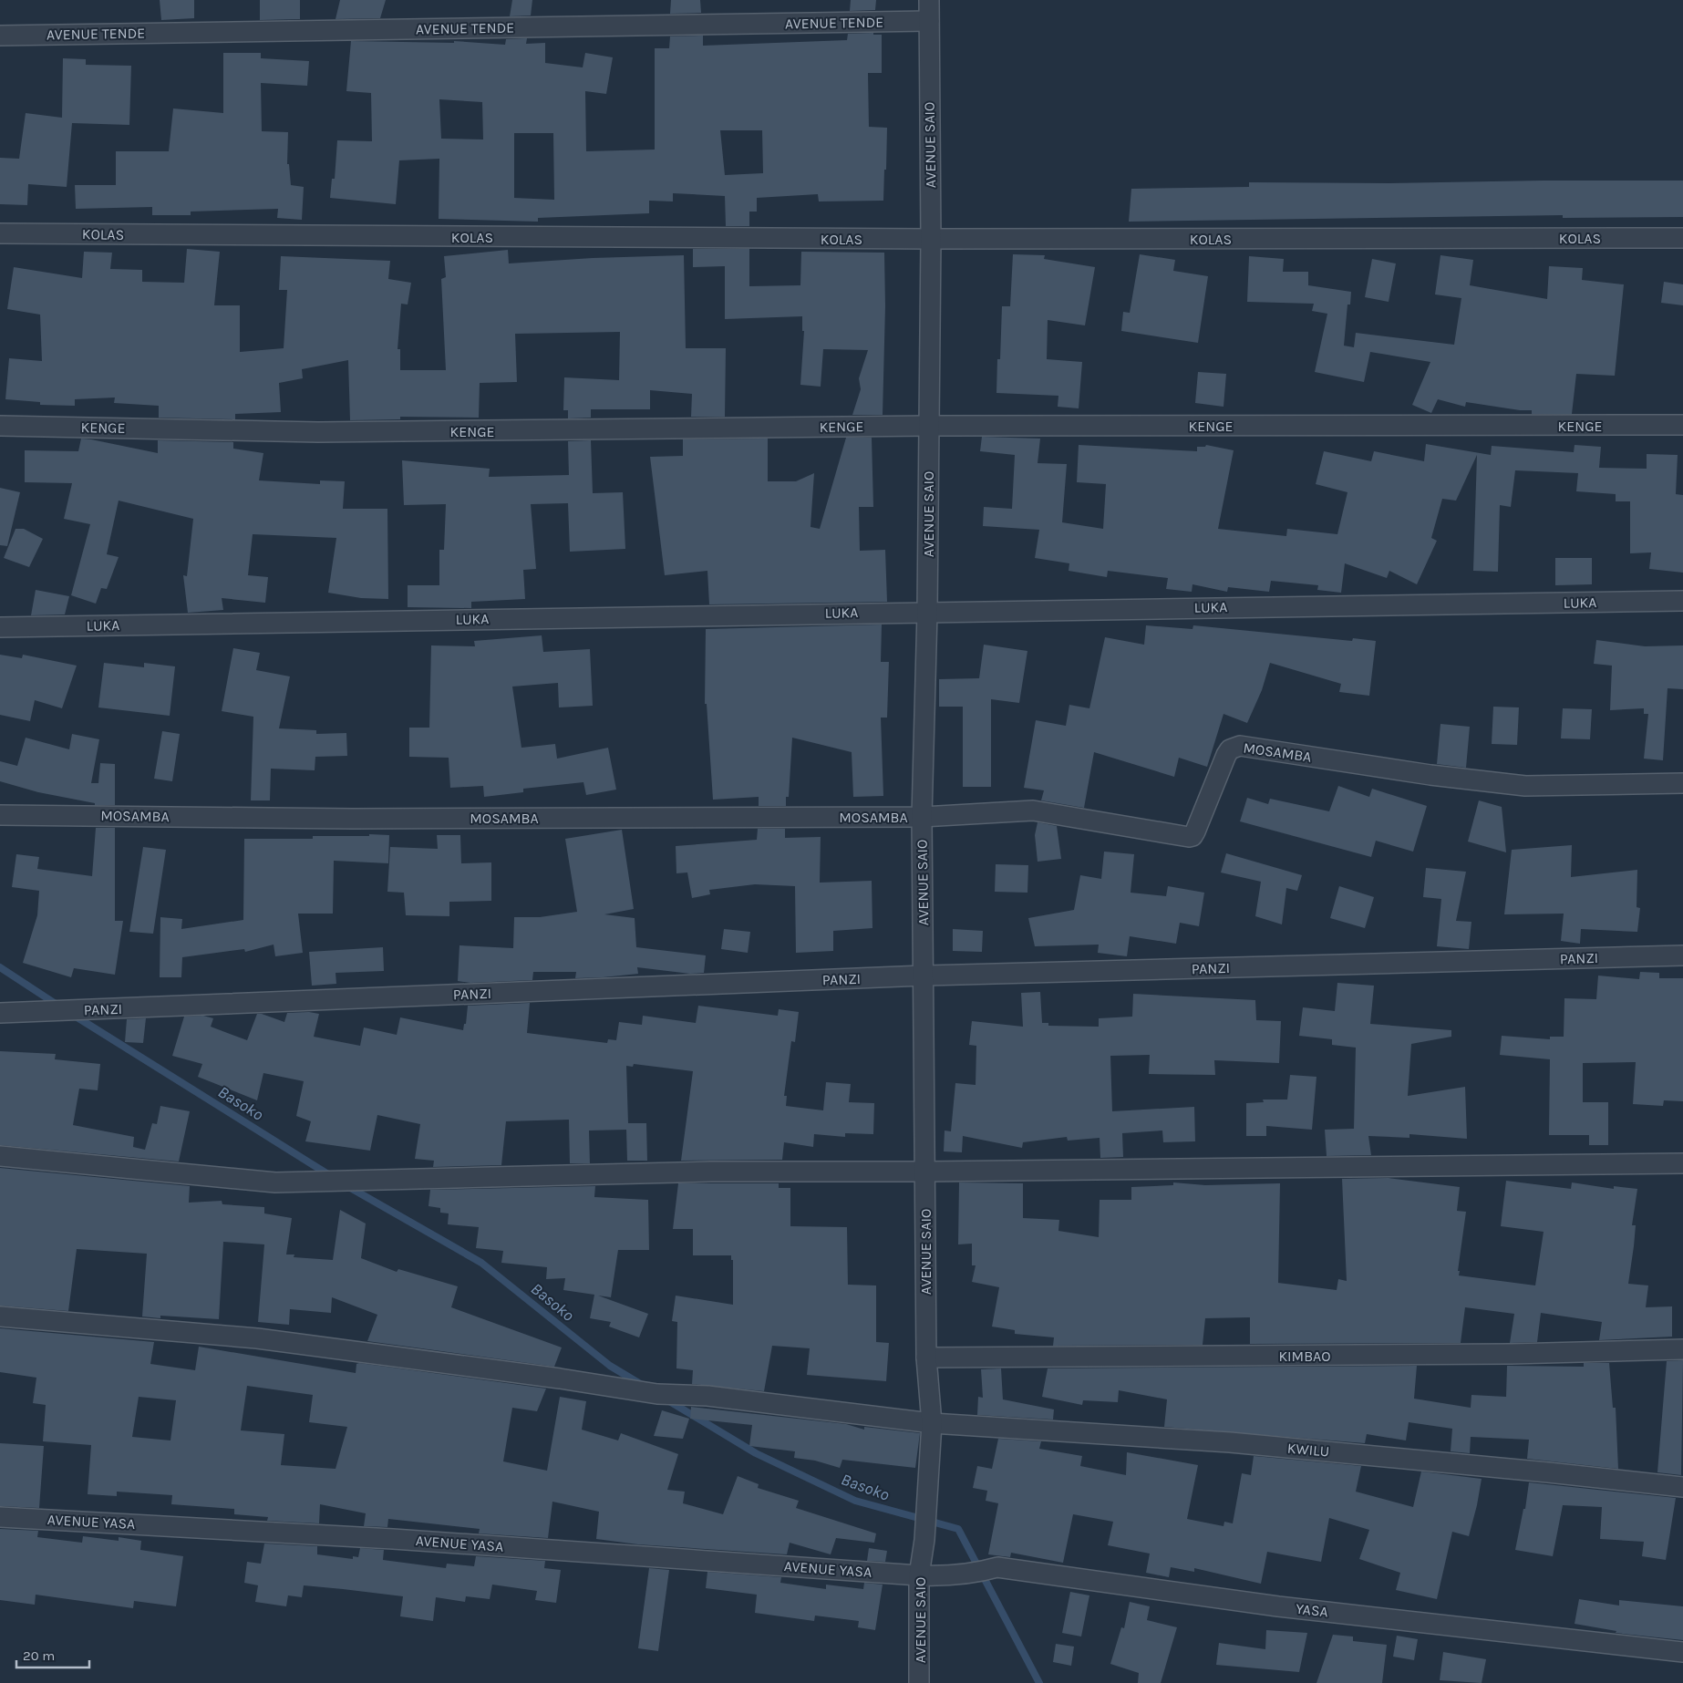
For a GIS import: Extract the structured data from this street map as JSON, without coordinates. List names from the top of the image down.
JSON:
{
  "streets": {
    "street": [
      "AVENUE TENDE",
      "AVENUE SAIO",
      "KOLAS",
      "KENGE",
      "LUKA",
      "MOSAMBA",
      "PANZI",
      "KIMBAO",
      "KWILU",
      "AVENUE YASA",
      "YASA"
    ]
  },
  "crossings": [
    ["AVENUE TENDE", "AVENUE SAIO"],
    ["AVENUE SAIO", "KOLAS"],
    ["AVENUE SAIO", "KENGE"],
    ["AVENUE SAIO", "LUKA"],
    ["AVENUE SAIO", "MOSAMBA"],
    ["AVENUE SAIO", "PANZI"],
    ["AVENUE SAIO", "KIMBAO"],
    ["AVENUE SAIO", "KWILU"],
    ["AVENUE SAIO", "AVENUE YASA"],
    ["AVENUE YASA", "YASA"]
  ],
  "water": ["Basoko"],
  "scale_bar": "20 m"
}
